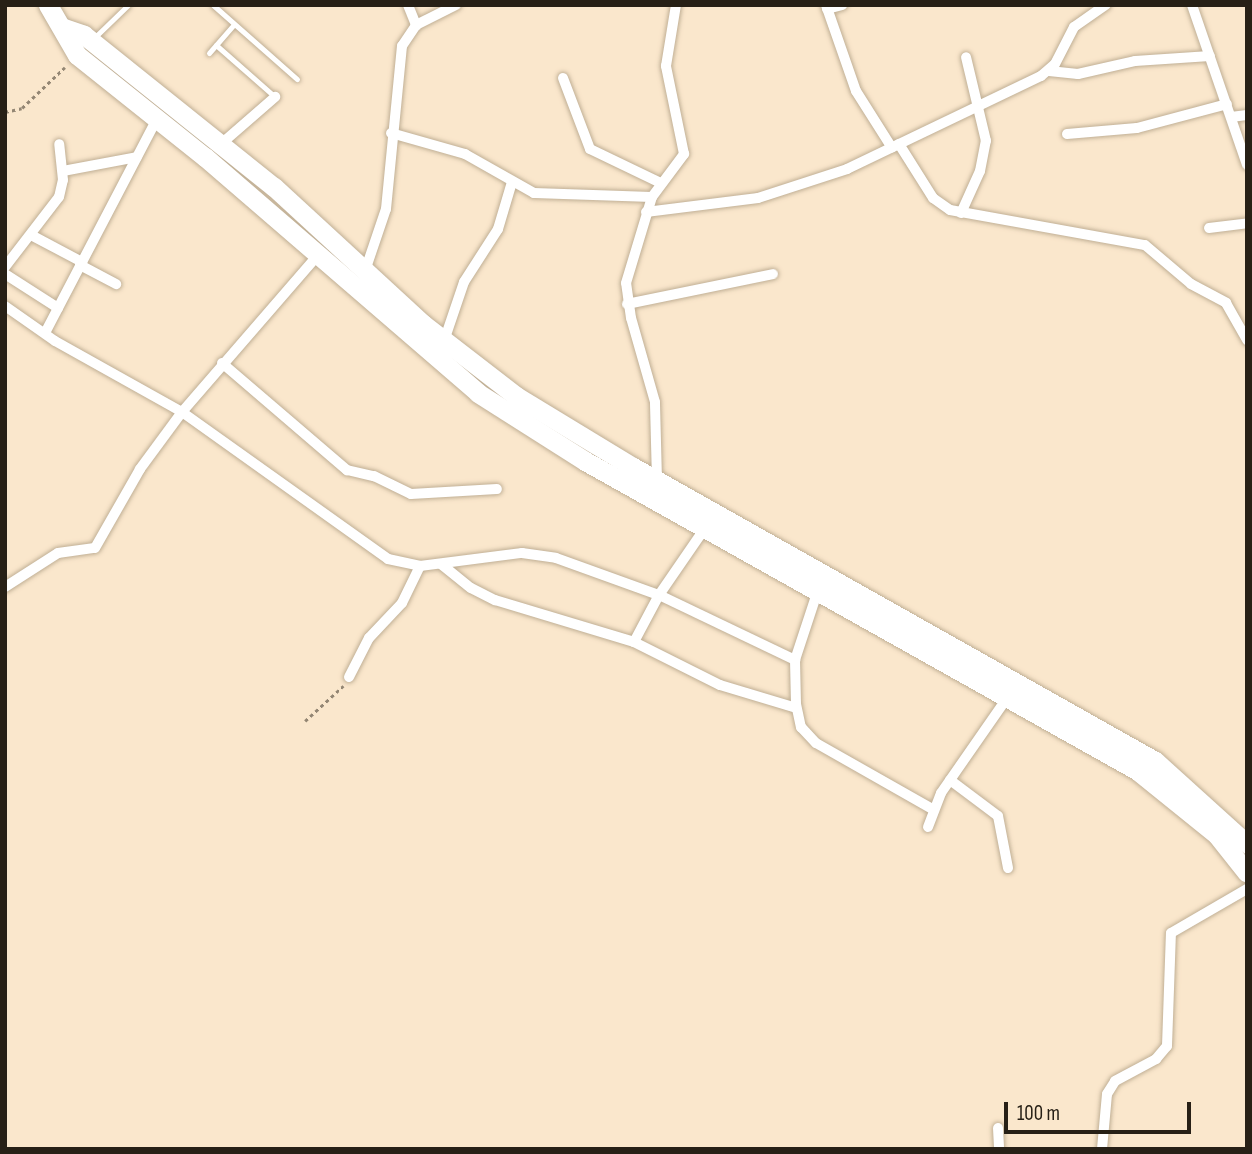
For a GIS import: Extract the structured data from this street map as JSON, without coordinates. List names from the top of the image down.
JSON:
{
  "scale_bar": "100 m"
}
